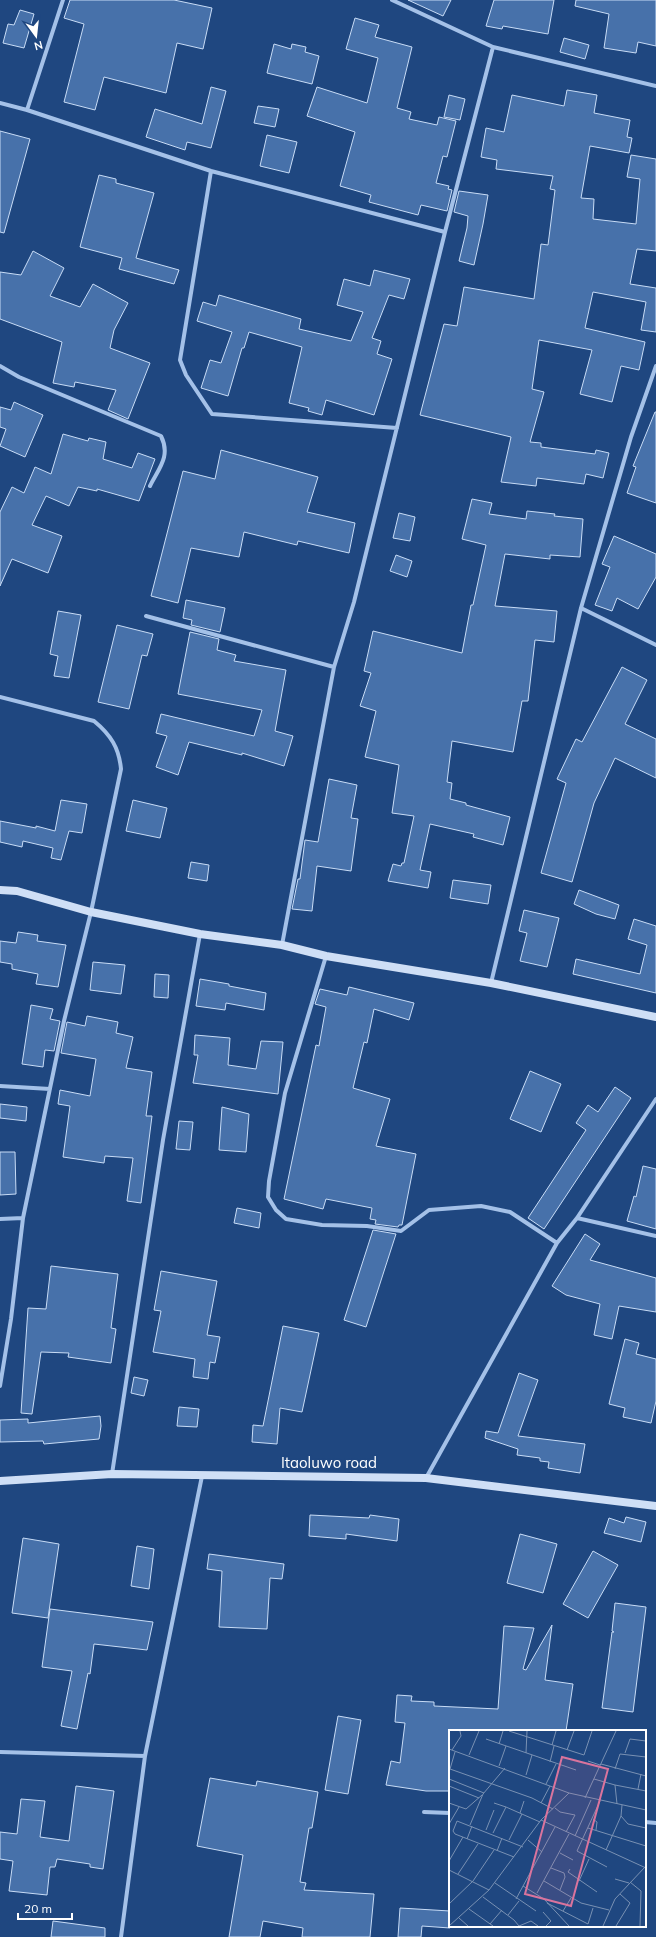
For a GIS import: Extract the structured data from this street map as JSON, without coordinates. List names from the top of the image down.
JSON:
{
  "streets": {
    "street": ["Itaoluwo road"]
  },
  "scale_bar": "20 m",
  "north": "bottom"
}
